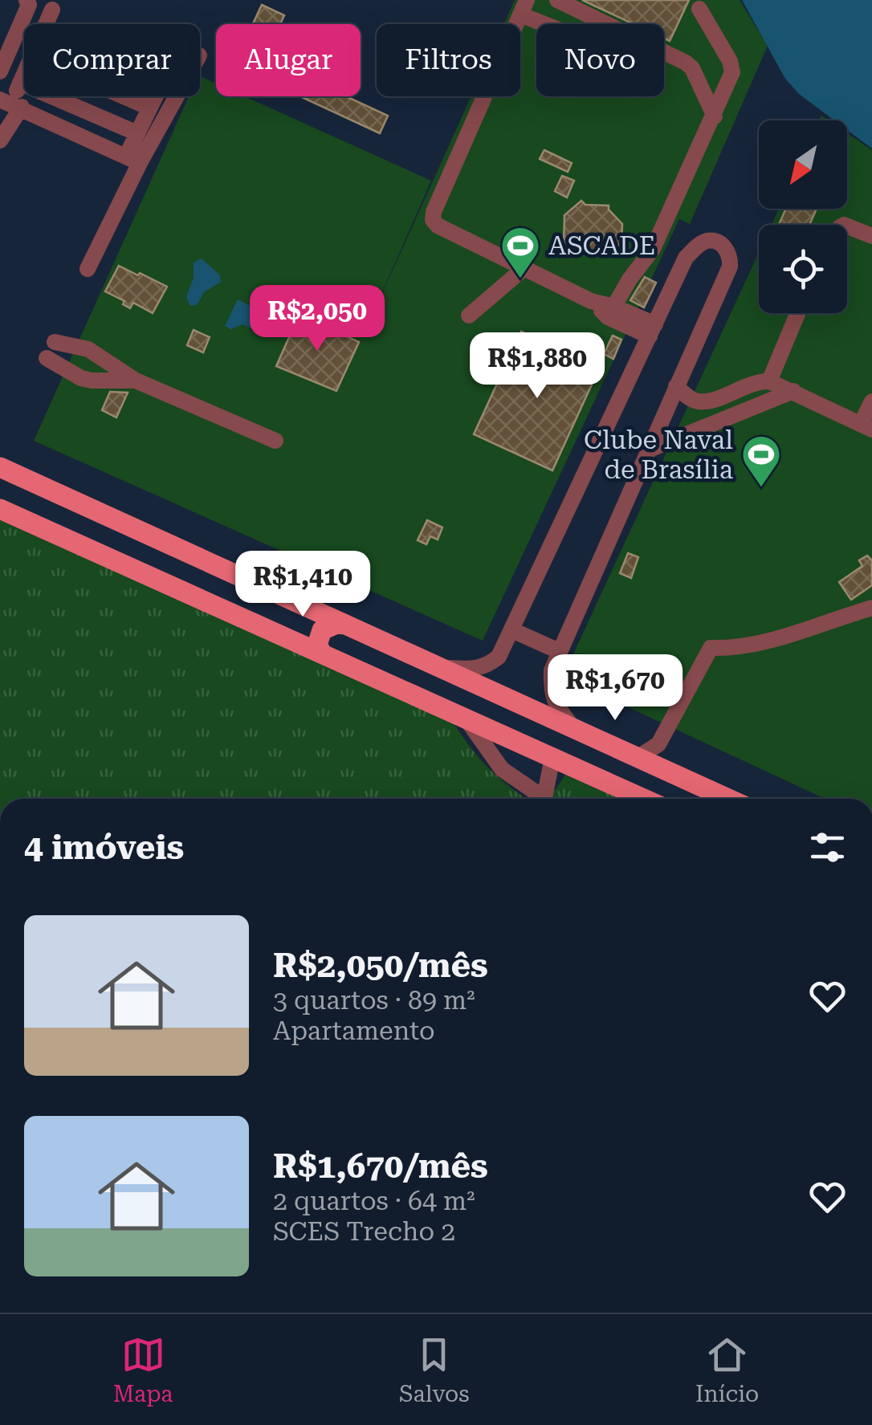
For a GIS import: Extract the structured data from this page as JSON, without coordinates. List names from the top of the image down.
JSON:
{
  "places": {
    "sports": ["ASCADE", "Clube Naval de Brasília"]
  },
  "north": "bottom left",
  "page": {
    "chip": [
      "Comprar",
      "Alugar",
      "Filtros",
      "Novo"
    ],
    "price": [
      "R$2,050",
      "R$1,880",
      "R$1,410",
      "R$1,670"
    ],
    "heading": "4 imóveis",
    "list": [
      {
        "name": "R$2,050/mês",
        "note": "3 quartos · 89 m² · Apartamento"
      },
      {
        "name": "R$1,670/mês",
        "note": "2 quartos · 64 m² · SCES Trecho 2"
      }
    ],
    "tabs": ["Mapa", "Salvos", "Início"]
  }
}
